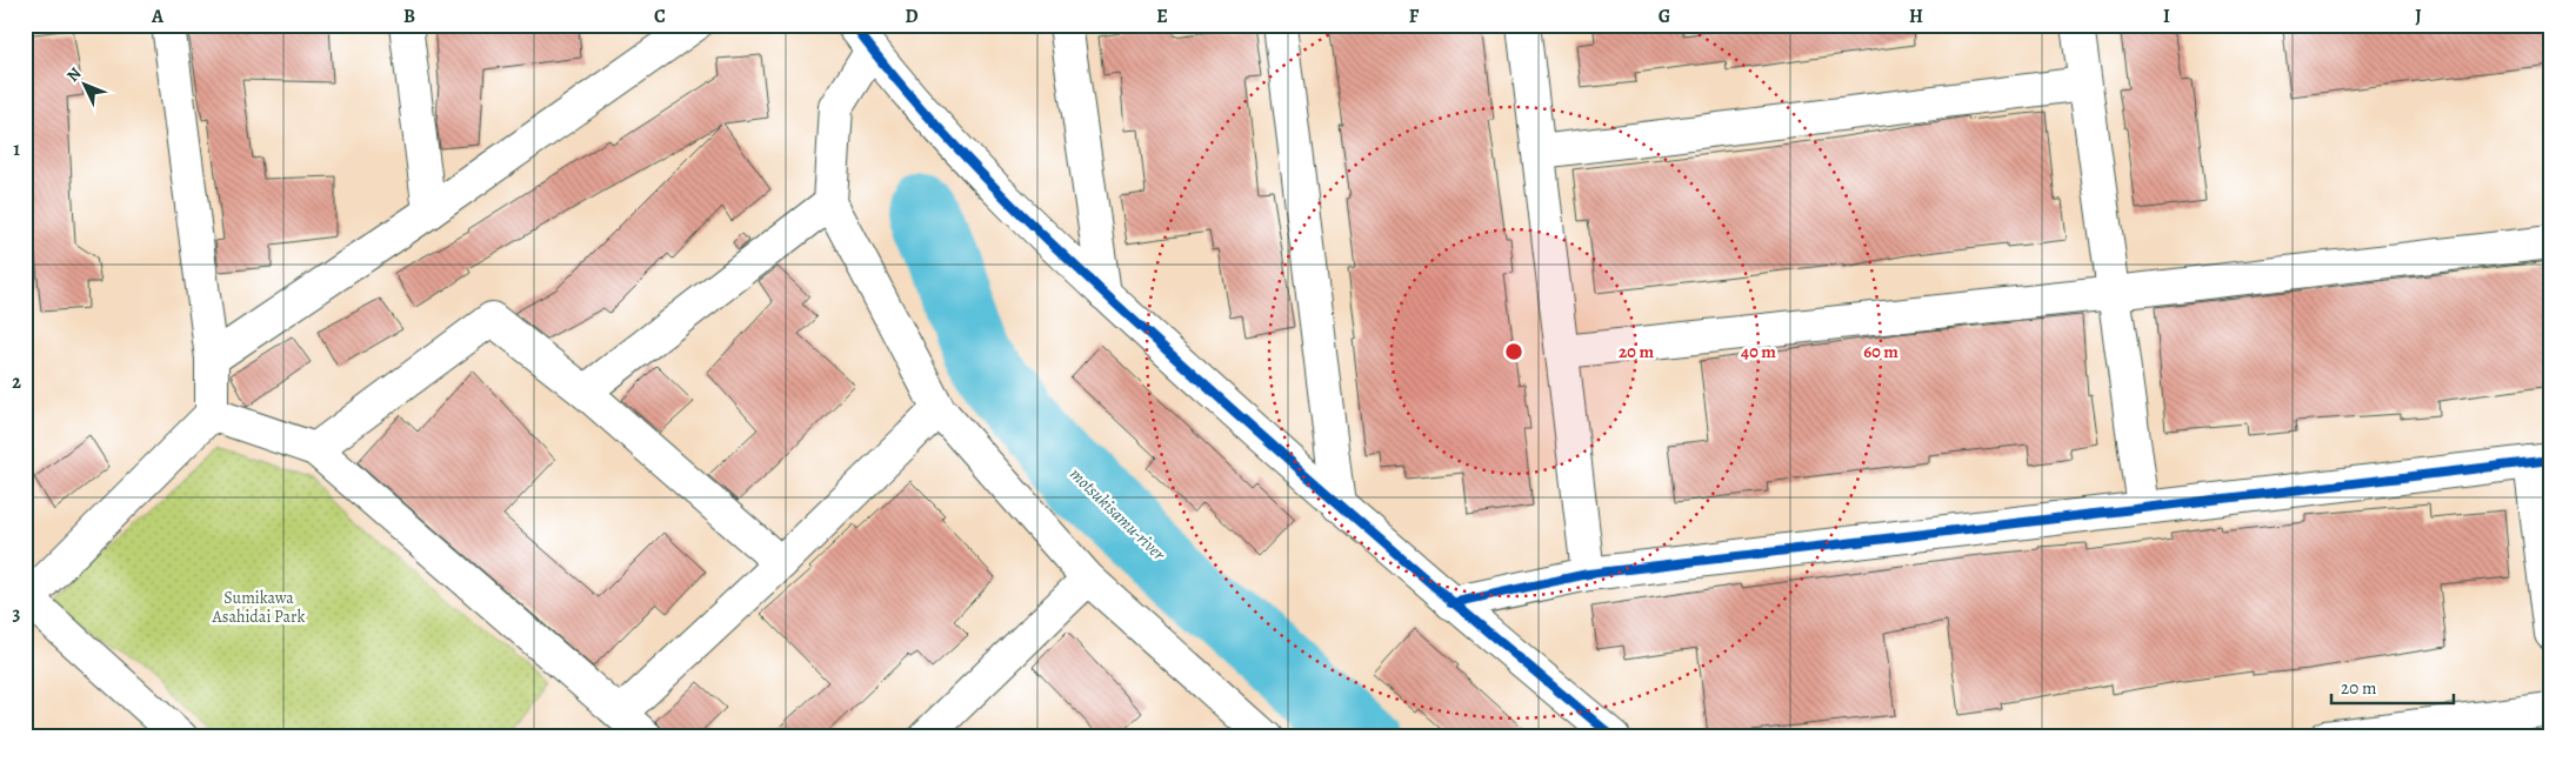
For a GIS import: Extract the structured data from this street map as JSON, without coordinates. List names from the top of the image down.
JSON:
{
  "water": ["motsukisamu-river"],
  "parks": ["Sumikawa Asahidai Park"],
  "scale_bar": "20 m",
  "north": "top left",
  "grid": {
    "columns": [
      "A",
      "B",
      "C",
      "D",
      "E",
      "F",
      "G",
      "H",
      "I",
      "J"
    ],
    "rows": ["1", "2", "3"]
  },
  "rings": ["20 m", "40 m", "60 m"]
}
